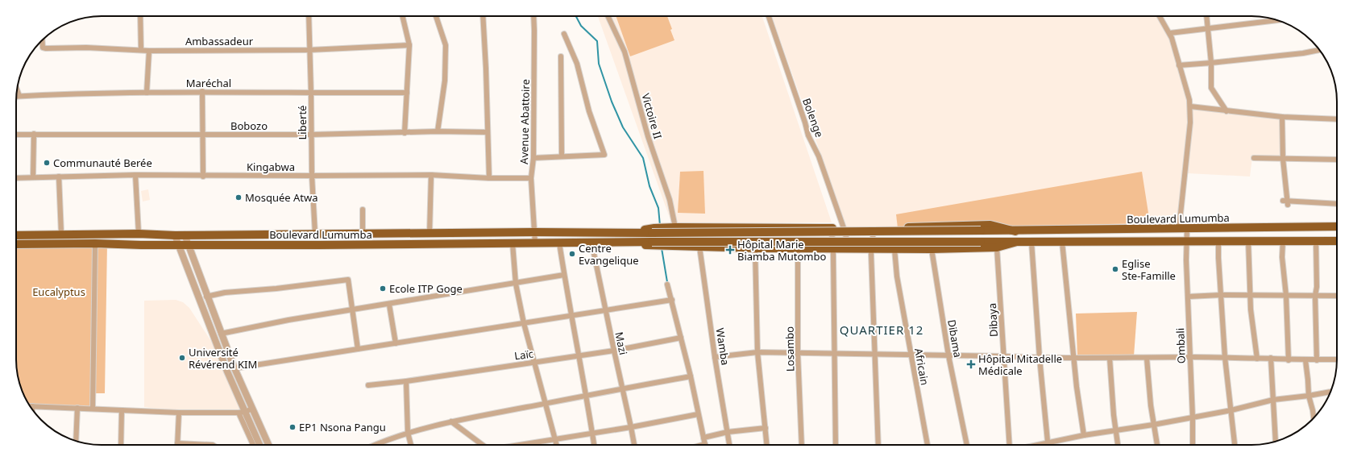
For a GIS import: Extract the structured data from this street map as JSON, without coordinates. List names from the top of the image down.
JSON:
{
  "streets": {
    "highway": ["Boulevard Lumumba"],
    "street": [
      "Ambassadeur",
      "Maréchal",
      "Victoire II",
      "Bolenge",
      "Avenue Abattoire",
      "Liberté",
      "Bobozo",
      "Kingabwa",
      "Dibaya",
      "Dibama",
      "Mazi",
      "Ombali",
      "Wamba",
      "Losambo",
      "Laïc",
      "Africain"
    ]
  },
  "crossings": [
    ["Ambassadeur", "Liberté"],
    ["Maréchal", "Liberté"],
    ["Avenue Abattoire", "Kingabwa"],
    ["Avenue Abattoire", "Boulevard Lumumba"],
    ["Liberté", "Bobozo"],
    ["Liberté", "Kingabwa"],
    ["Liberté", "Boulevard Lumumba"],
    ["Boulevard Lumumba", "Mazi"],
    ["Boulevard Lumumba", "Ombali"],
    ["Mazi", "Laïc"]
  ],
  "districts": ["QUARTIER 12"],
  "parks": ["Eucalyptus"],
  "places": {
    "other": [
      "Communauté Berée",
      "Mosquée Atwa",
      "Centre Evangelique",
      "Eglise Ste-Famille",
      "Ecole ITP Goge",
      "Université Révérend KIM",
      "EP1 Nsona Pangu"
    ],
    "health": ["Hôpital Marie Biamba Mutombo", "Hôpital Mitadelle Médicale"]
  }
}
